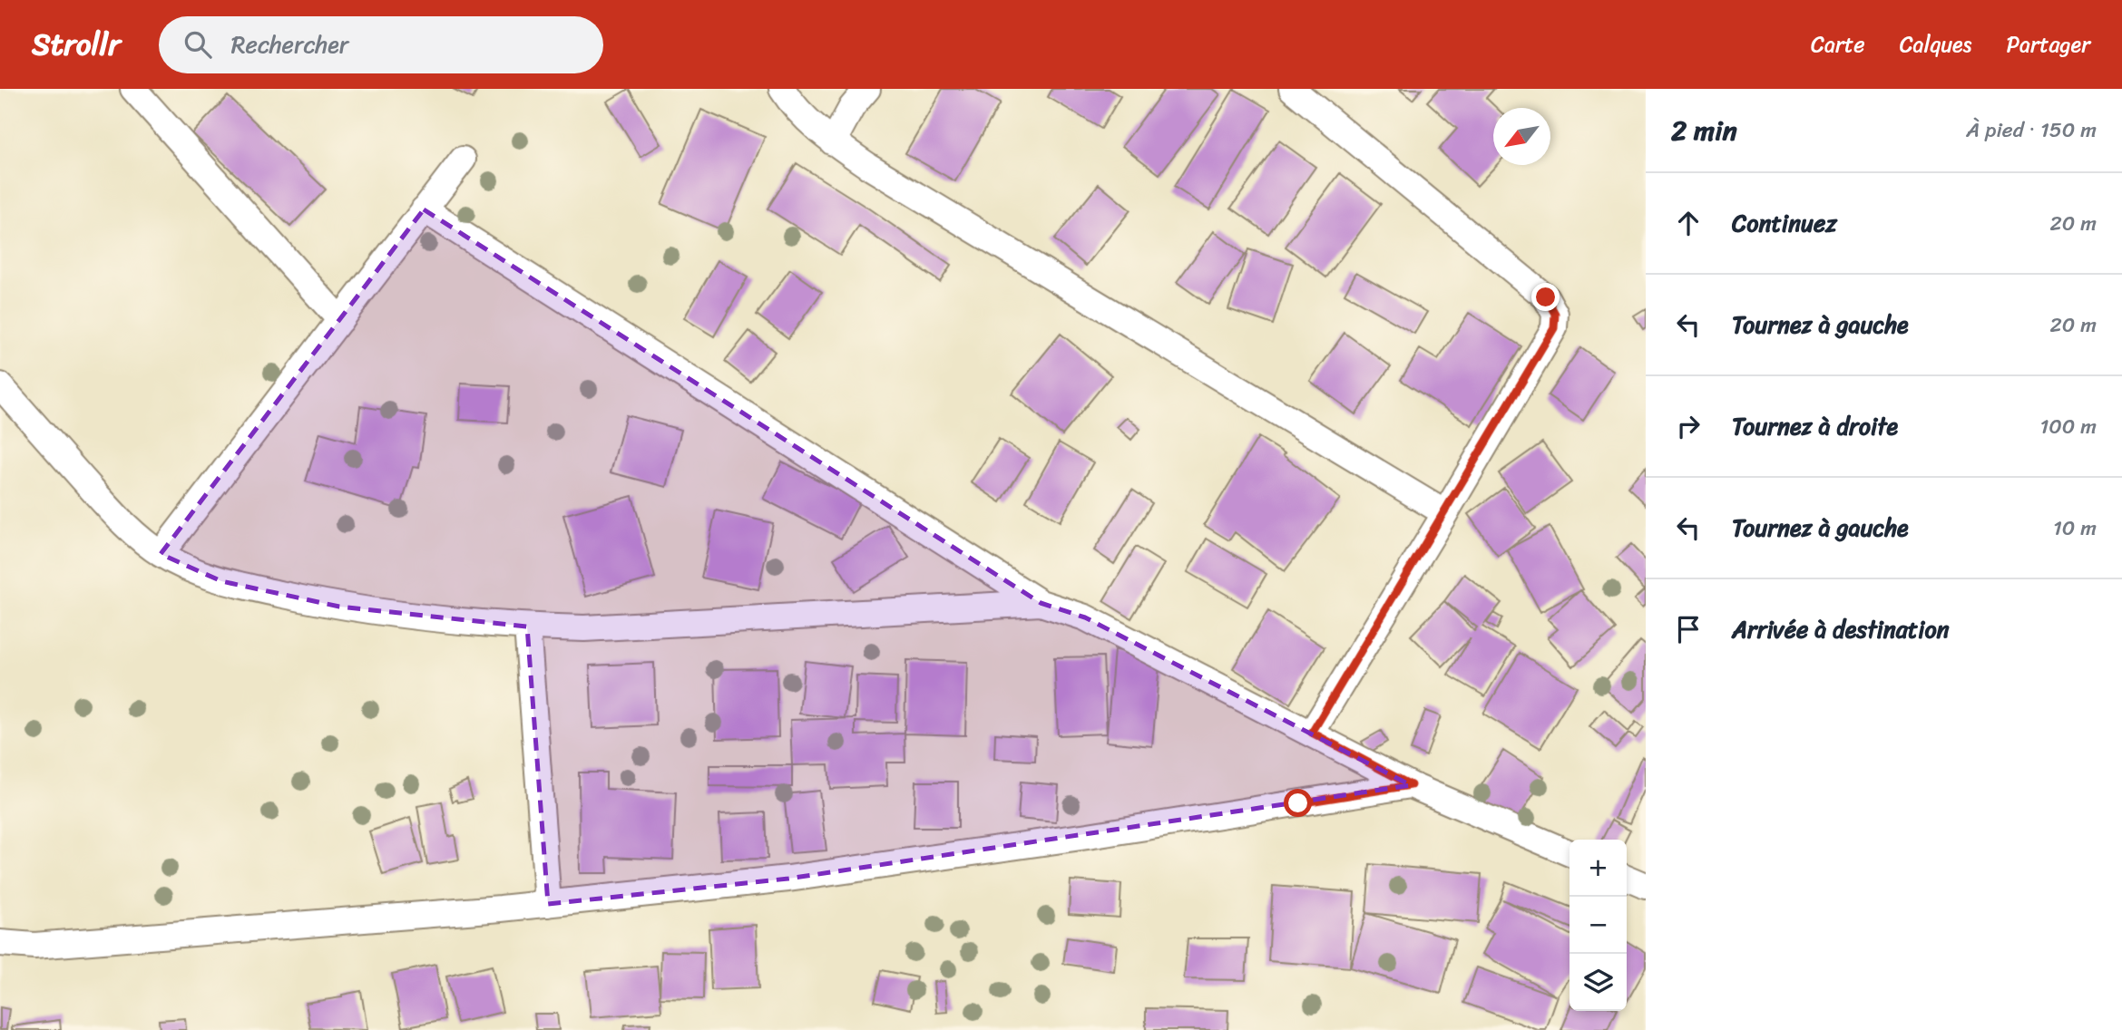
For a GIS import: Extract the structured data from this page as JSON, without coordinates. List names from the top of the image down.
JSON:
{
  "north": "bottom left",
  "page": {
    "header": "Strollr",
    "search": "Rechercher",
    "nav": ["Carte", "Calques", "Partager"],
    "heading": ["2 min", "À pied · 150 m"],
    "list": [
      ["Continuez", "20 m"],
      ["Tournez à gauche", "20 m"],
      ["Tournez à droite", "100 m"],
      ["Tournez à gauche", "10 m"],
      "Arrivée à destination"
    ],
    "map_buttons": ["+", "−"]
  }
}
